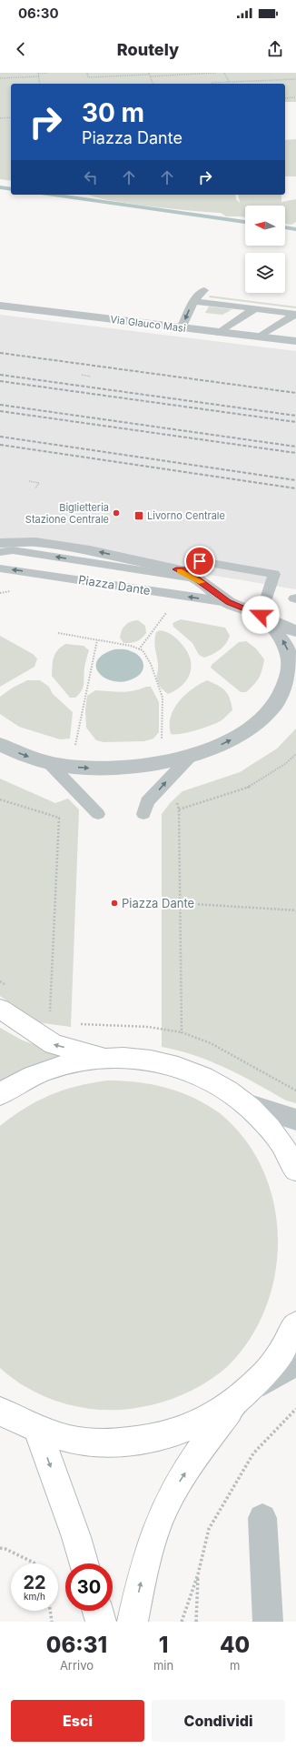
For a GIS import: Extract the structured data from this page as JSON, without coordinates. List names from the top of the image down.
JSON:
{
  "streets": {
    "street": ["Via Glauco Masi", "Piazza Dante"]
  },
  "places": {
    "other": ["Biglietteria Stazione Centrale", "Piazza Dante"],
    "transit": ["Livorno Centrale"]
  },
  "north": "left",
  "page": {
    "status": "06:30",
    "header": "Routely",
    "turn": ["30 m", "Piazza Dante"],
    "speed": "22 km/h",
    "limit": "30",
    "eta": [
      "06:31",
      "Arrivo",
      "1",
      "min",
      "40",
      "m"
    ],
    "buttons": ["Esci", "Condividi"]
  }
}
